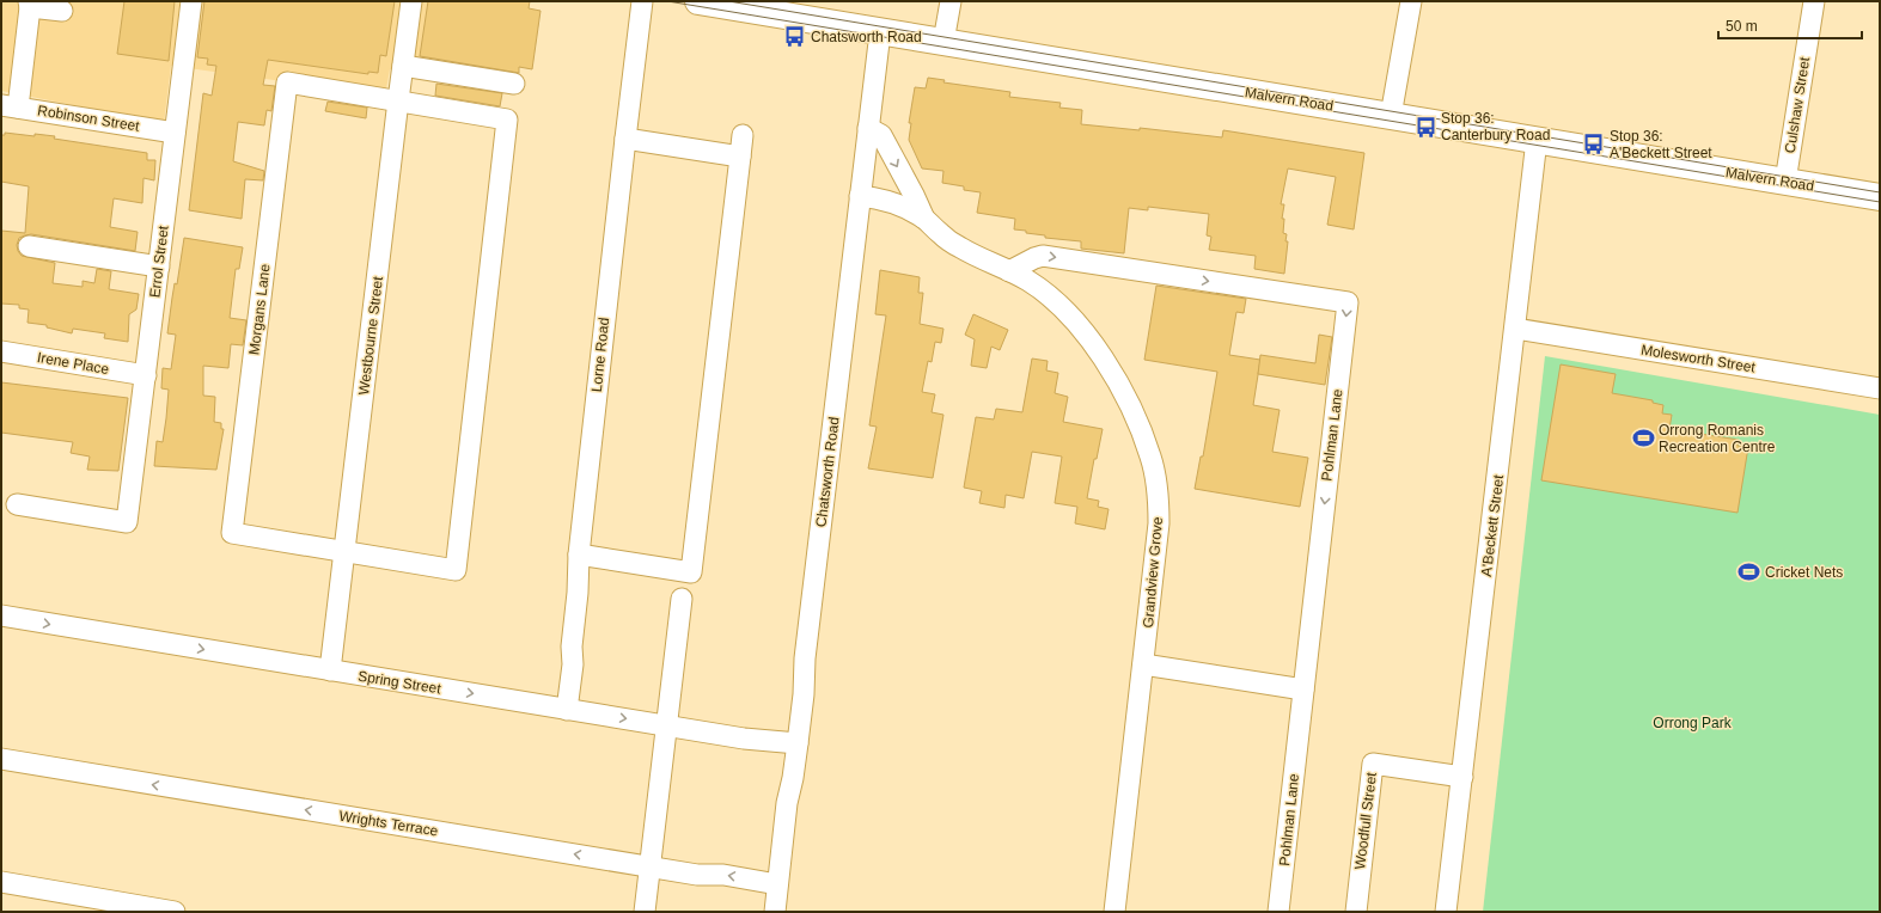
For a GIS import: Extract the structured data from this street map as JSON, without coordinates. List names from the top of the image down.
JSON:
{
  "streets": {
    "main road": ["Malvern Road"],
    "street": [
      "Culshaw Street",
      "Robinson Street",
      "Errol Street",
      "Morgans Lane",
      "Westbourne Street",
      "Lorne Road",
      "Molesworth Street",
      "Irene Place",
      "Pohlman Lane",
      "Chatsworth Road",
      "A'Beckett Street",
      "Grandview Grove",
      "Spring Street",
      "Woodfull Street",
      "Wrights Terrace"
    ]
  },
  "crossings": [
    ["Malvern Road", "Culshaw Street"],
    ["Malvern Road", "Chatsworth Road"],
    ["Malvern Road", "A'Beckett Street"],
    ["Robinson Street", "Errol Street"],
    ["Errol Street", "Irene Place"],
    ["Morgans Lane", "Westbourne Street"],
    ["Westbourne Street", "Spring Street"],
    ["Lorne Road", "Spring Street"],
    ["Molesworth Street", "A'Beckett Street"],
    ["Pohlman Lane", "Grandview Grove"],
    ["Chatsworth Road", "Grandview Grove"],
    ["Chatsworth Road", "Spring Street"],
    ["Chatsworth Road", "Wrights Terrace"],
    ["A'Beckett Street", "Woodfull Street"]
  ],
  "one_way": ["Spring Street", "Wrights Terrace"],
  "parks": ["Orrong Park"],
  "places": {
    "bus stop": ["Chatsworth Road", "Stop 36: Canterbury Road", "Stop 36: A'Beckett Street"],
    "sports": ["Orrong Romanis Recreation Centre", "Cricket Nets"]
  },
  "scale_bar": "50 m"
}
